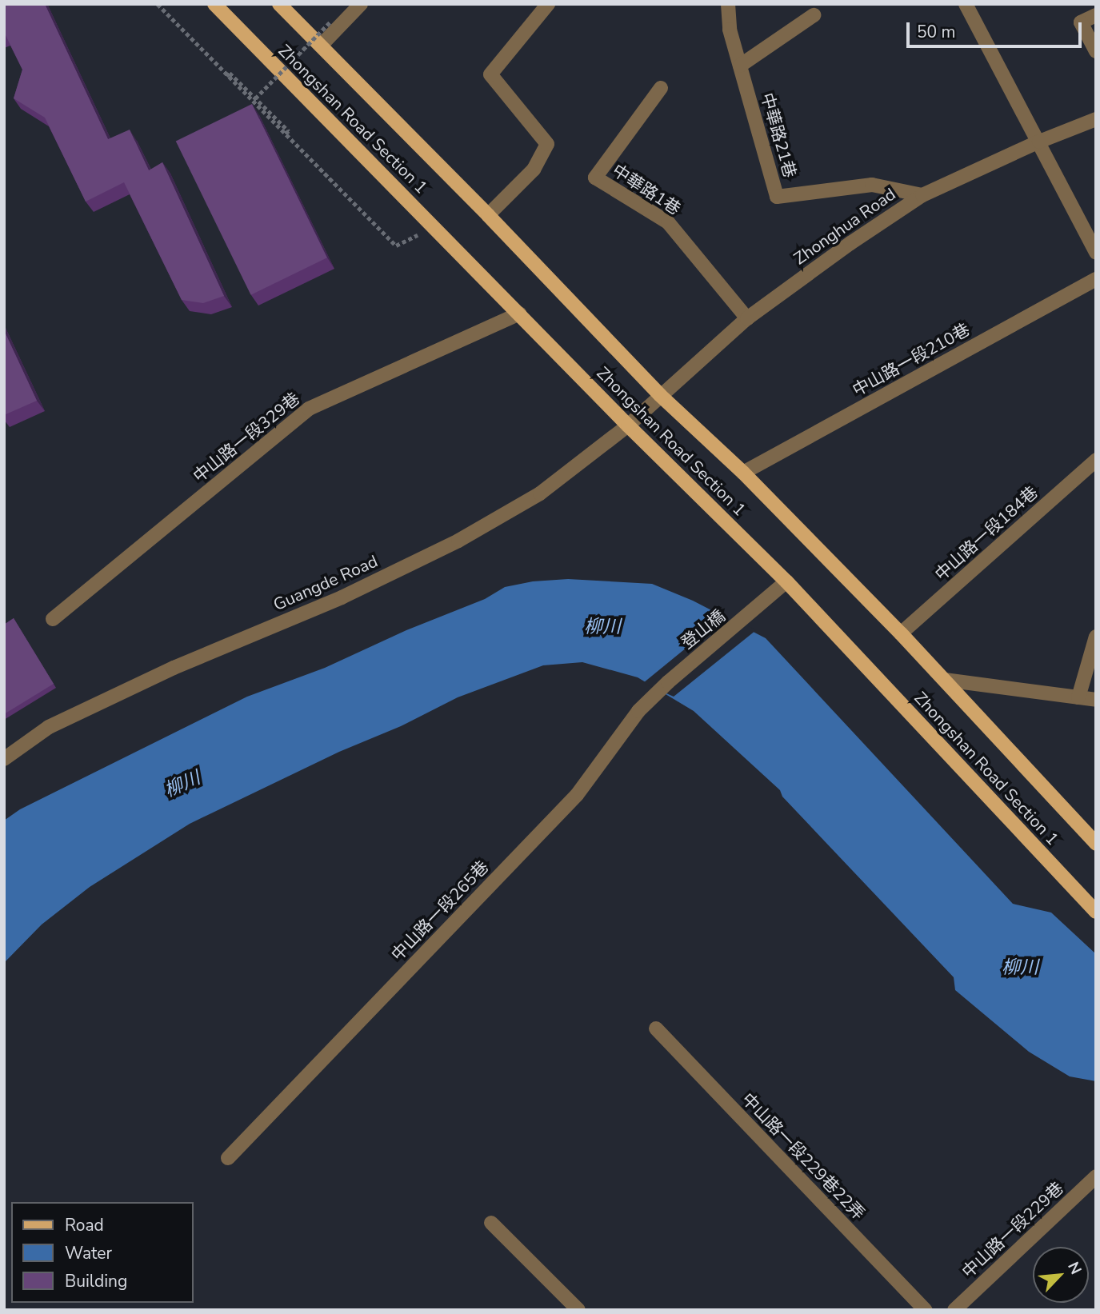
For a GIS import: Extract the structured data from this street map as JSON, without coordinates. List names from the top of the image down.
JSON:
{
  "streets": {
    "main road": ["Zhongshan Road Section 1"],
    "street": [
      "中華路21巷",
      "中華路1巷",
      "Zhonghua Road",
      "中山路一段210巷",
      "中山路一段329巷",
      "中山路一段184巷",
      "Guangde Road",
      "登山橋",
      "中山路一段265巷",
      "中山路一段229巷22弄",
      "中山路一段229巷"
    ]
  },
  "crossings": [
    ["Zhongshan Road Section 1", "Zhonghua Road"],
    ["Zhongshan Road Section 1", "中山路一段210巷"],
    ["Zhongshan Road Section 1", "中山路一段329巷"],
    ["Zhongshan Road Section 1", "中山路一段184巷"],
    ["Zhongshan Road Section 1", "Guangde Road"],
    ["Zhongshan Road Section 1", "登山橋"],
    ["中華路21巷", "Zhonghua Road"],
    ["中華路1巷", "Zhonghua Road"],
    ["Zhonghua Road", "Guangde Road"],
    ["登山橋", "中山路一段265巷"]
  ],
  "water": ["柳川"],
  "legend": ["Road", "Water", "Building"],
  "scale_bar": "50 m",
  "north": "top right"
}
